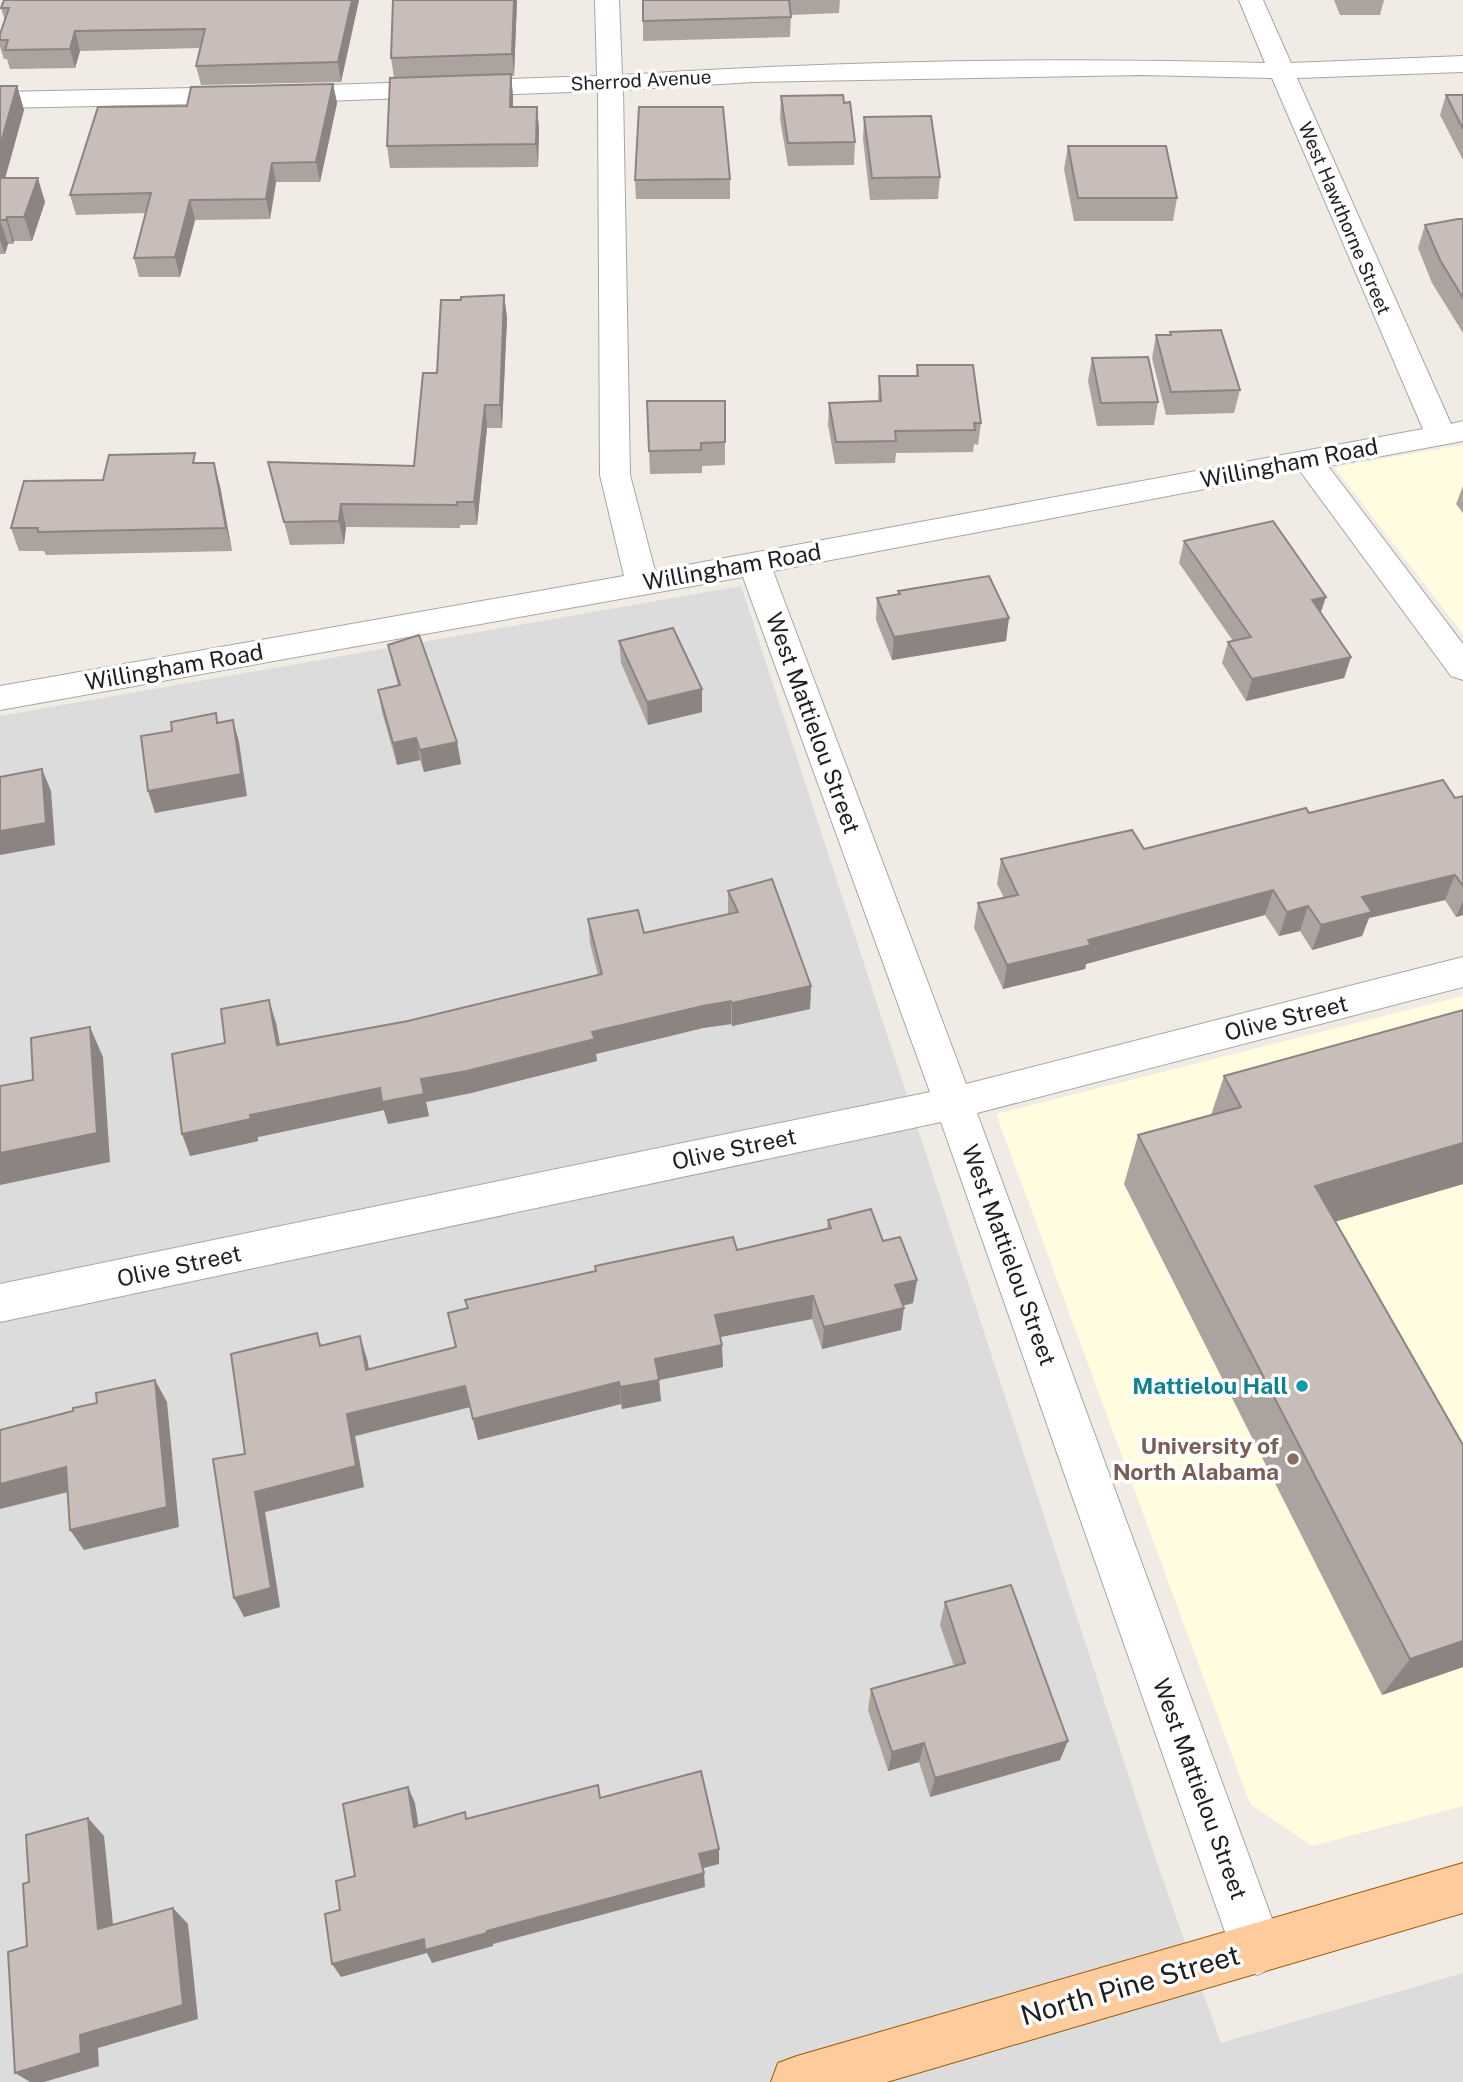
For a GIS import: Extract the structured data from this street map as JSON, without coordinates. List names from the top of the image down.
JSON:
{
  "streets": {
    "main road": ["North Pine Street"],
    "street": [
      "Sherrod Avenue",
      "West Hawthorne Street",
      "Willingham Road",
      "West Mattielou Street",
      "Olive Street"
    ]
  },
  "crossings": [
    ["Sherrod Avenue", "West Hawthorne Street"],
    ["West Hawthorne Street", "Willingham Road"],
    ["Willingham Road", "West Mattielou Street"],
    ["West Mattielou Street", "Olive Street"],
    ["West Mattielou Street", "North Pine Street"]
  ],
  "places": ["Mattielou Hall", "University of North Alabama"]
}
